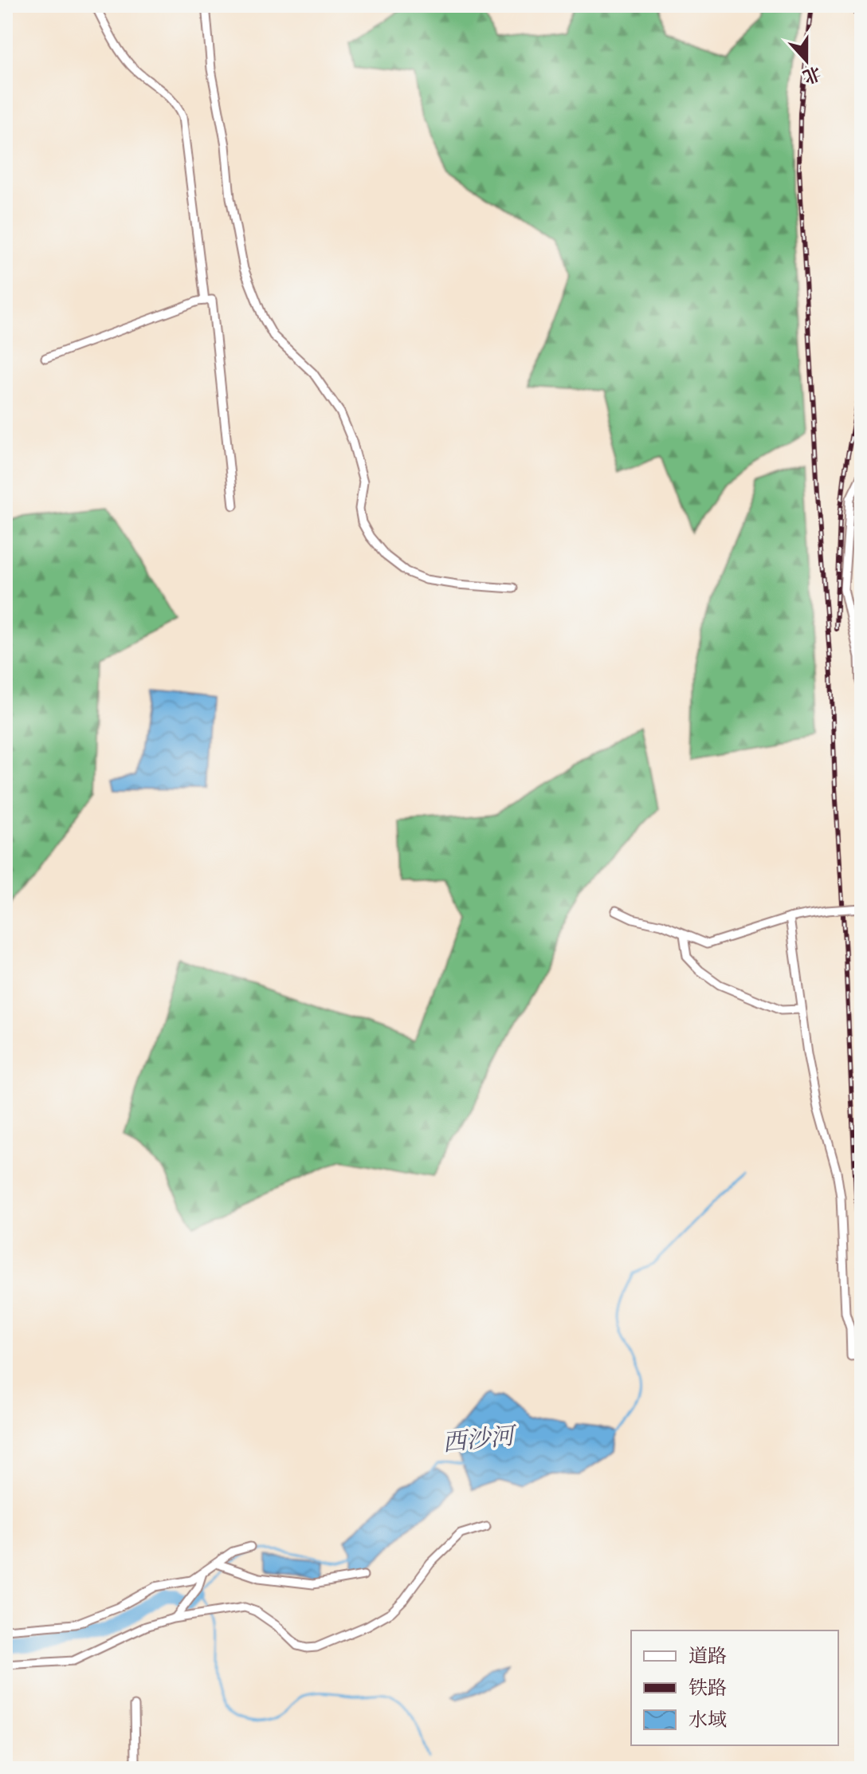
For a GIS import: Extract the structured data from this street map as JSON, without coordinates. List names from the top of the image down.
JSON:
{
  "water": ["西沙河"],
  "legend": ["道路", "铁路", "水域"],
  "north": "bottom"
}
